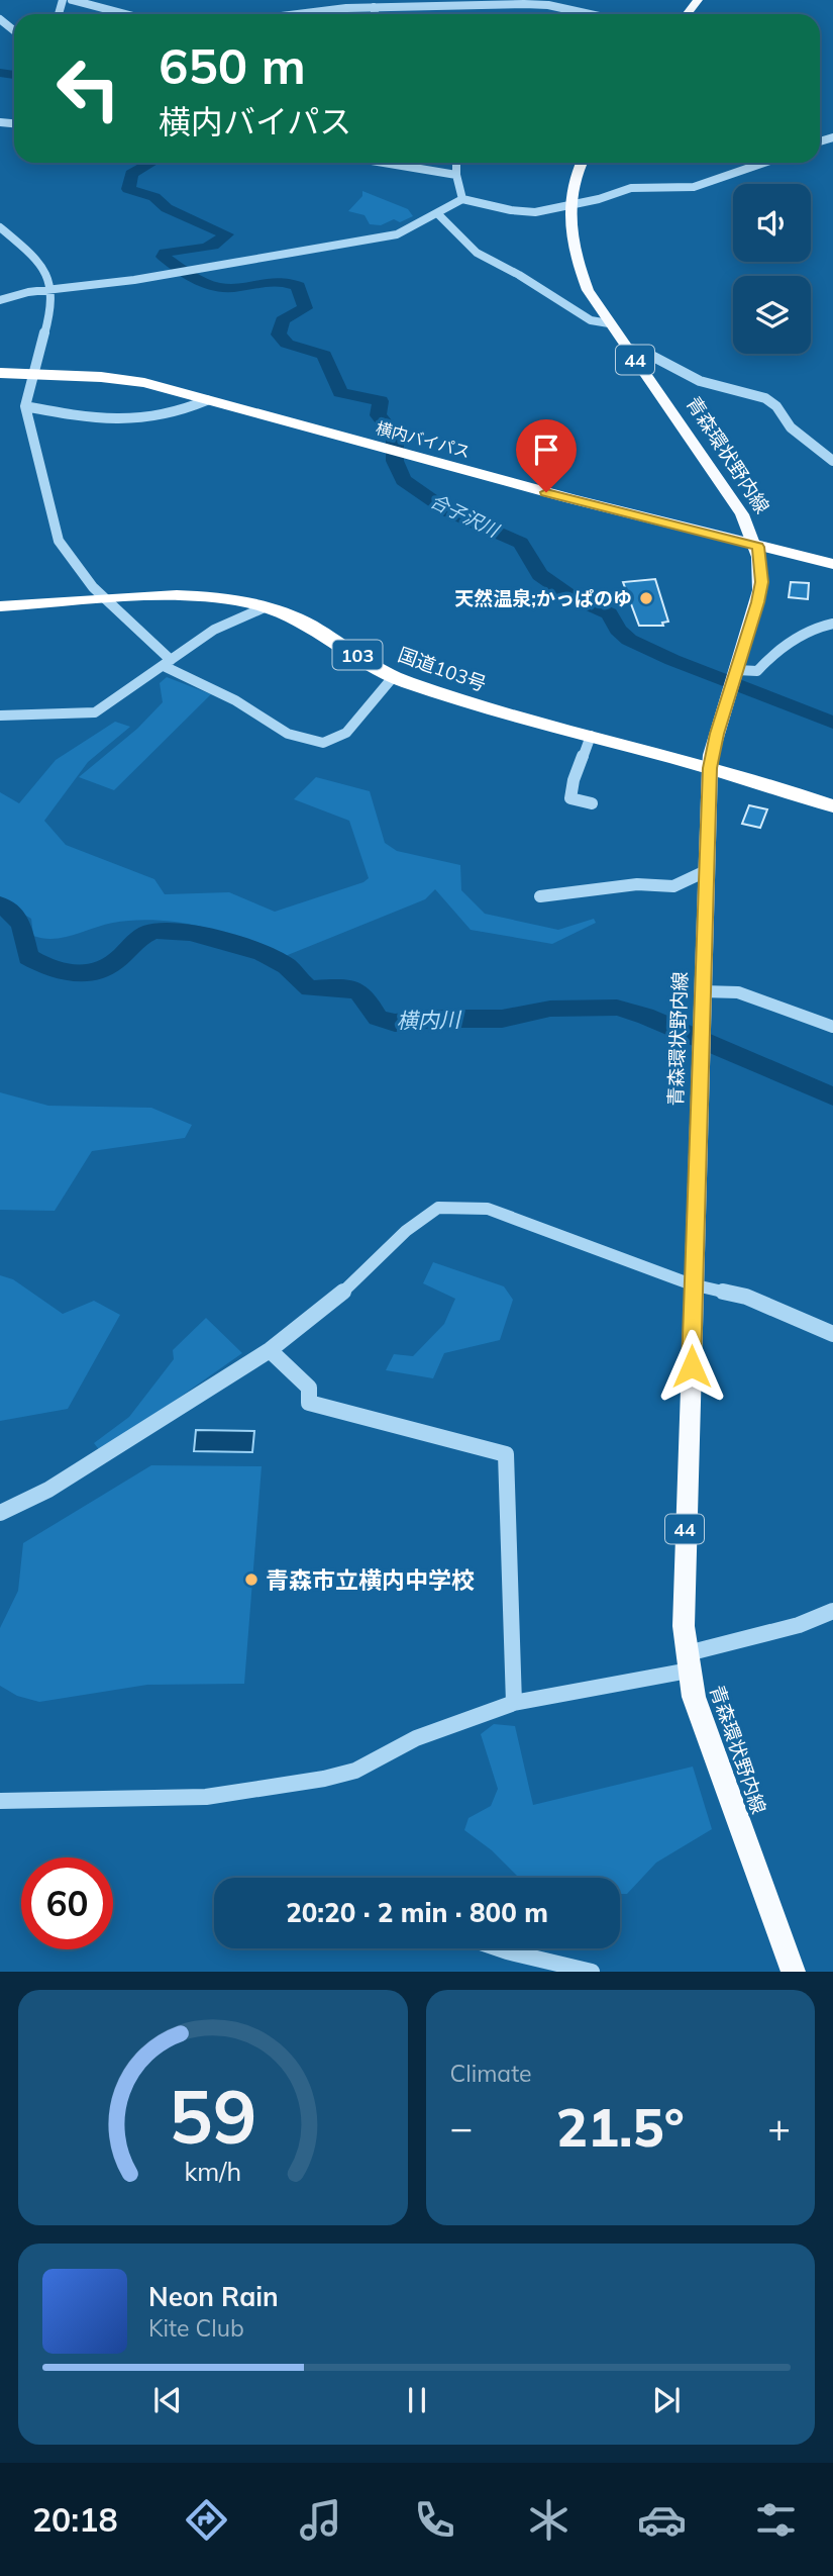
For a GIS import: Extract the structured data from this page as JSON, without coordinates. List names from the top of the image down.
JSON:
{
  "streets": {
    "highway": ["横内バイパス", "103", "国道103号"],
    "main road": ["44", "青森環状野内線"]
  },
  "crossings": [
    ["横内バイパス", "青森環状野内線"],
    ["青森環状野内線", "103"],
    ["青森環状野内線", "国道103号"],
    ["103", "国道103号"]
  ],
  "water": ["合子沢川", "横内川"],
  "places": ["天然温泉;かっぱのゆ", "青森市立横内中学校"],
  "page": {
    "turn": ["650 m", "横内バイパス"],
    "limit": "60",
    "trip": "20:20 · 2 min · 800 m",
    "tile": "Climate",
    "heat": ["−", "21.5°", "+"],
    "song": ["Neon Rain", "Kite Club"],
    "tabs": "20:18",
    "gauge": ["59", "km/h"]
  }
}
